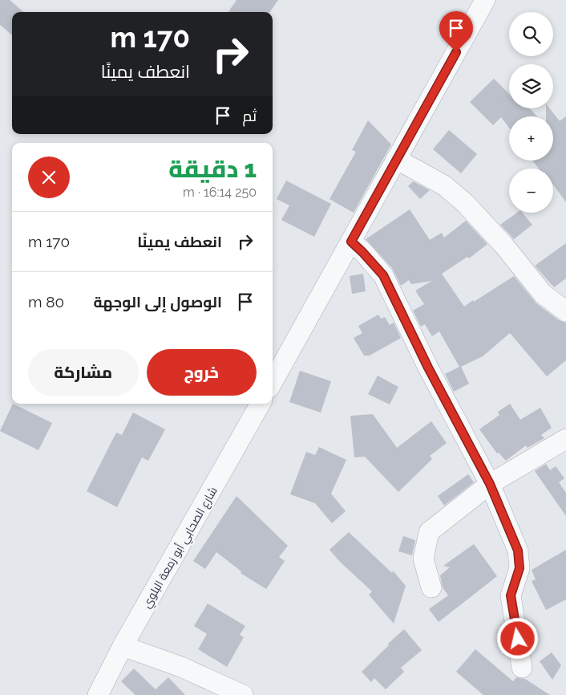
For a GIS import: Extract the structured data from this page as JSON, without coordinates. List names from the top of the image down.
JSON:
{
  "streets": {
    "street": ["شارع الصحابي أبو زمعة البلوي"]
  },
  "page": {
    "map_buttons": ["+", "−"],
    "turn": ["170 m", "انعطف يمينًا"],
    "then": "ثم",
    "heading": ["1 دقيقة", "250 m · 16:14"],
    "list": [
      {
        "name": "انعطف يمينًا",
        "value": "170 m"
      },
      {
        "name": "الوصول إلى الوجهة",
        "value": "80 m"
      }
    ],
    "buttons": ["خروج", "مشاركة"]
  }
}
